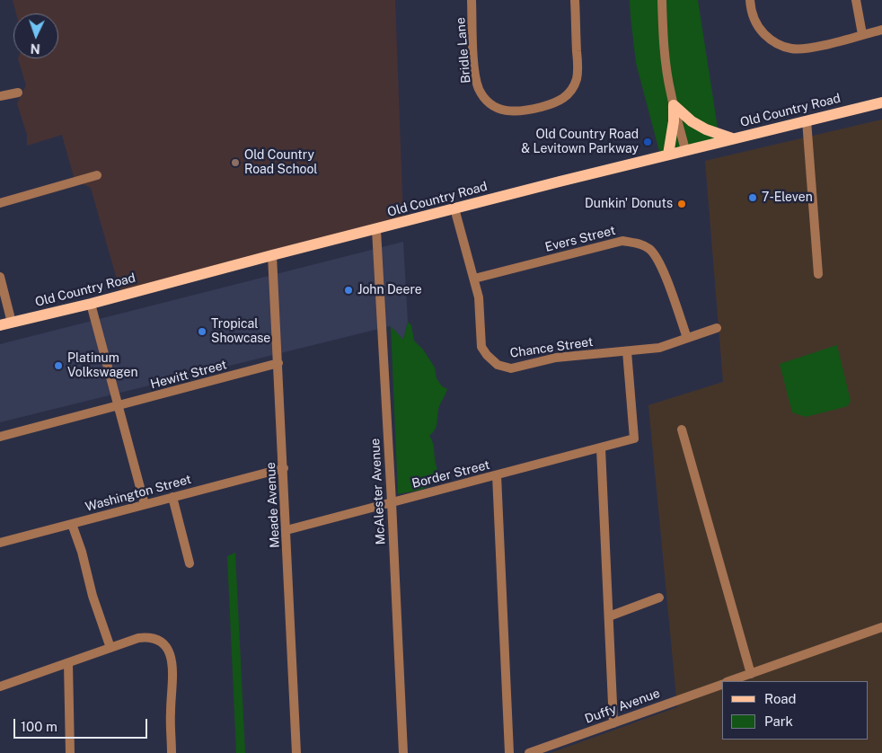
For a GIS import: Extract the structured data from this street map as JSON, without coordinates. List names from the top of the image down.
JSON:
{
  "streets": {
    "main road": ["Old Country Road"],
    "street": [
      "Bridle Lane",
      "Evers Street",
      "Chance Street",
      "Hewitt Street",
      "Border Street",
      "McAlester Avenue",
      "Washington Street",
      "Meade Avenue",
      "Duffy Avenue"
    ]
  },
  "crossings": [
    ["Old Country Road", "Chance Street"],
    ["Old Country Road", "McAlester Avenue"],
    ["Old Country Road", "Meade Avenue"],
    ["Evers Street", "Chance Street"],
    ["Chance Street", "Border Street"],
    ["Hewitt Street", "Meade Avenue"],
    ["Border Street", "McAlester Avenue"],
    ["Border Street", "Meade Avenue"],
    ["Washington Street", "Meade Avenue"]
  ],
  "places": [
    "Old Country Road & Levitown Parkway",
    "Old Country Road School",
    "7-Eleven",
    "Dunkin' Donuts",
    "John Deere",
    "Tropical Showcase",
    "Platinum Volkswagen"
  ],
  "legend": ["Road", "Park"],
  "scale_bar": "100 m",
  "north": "bottom"
}
